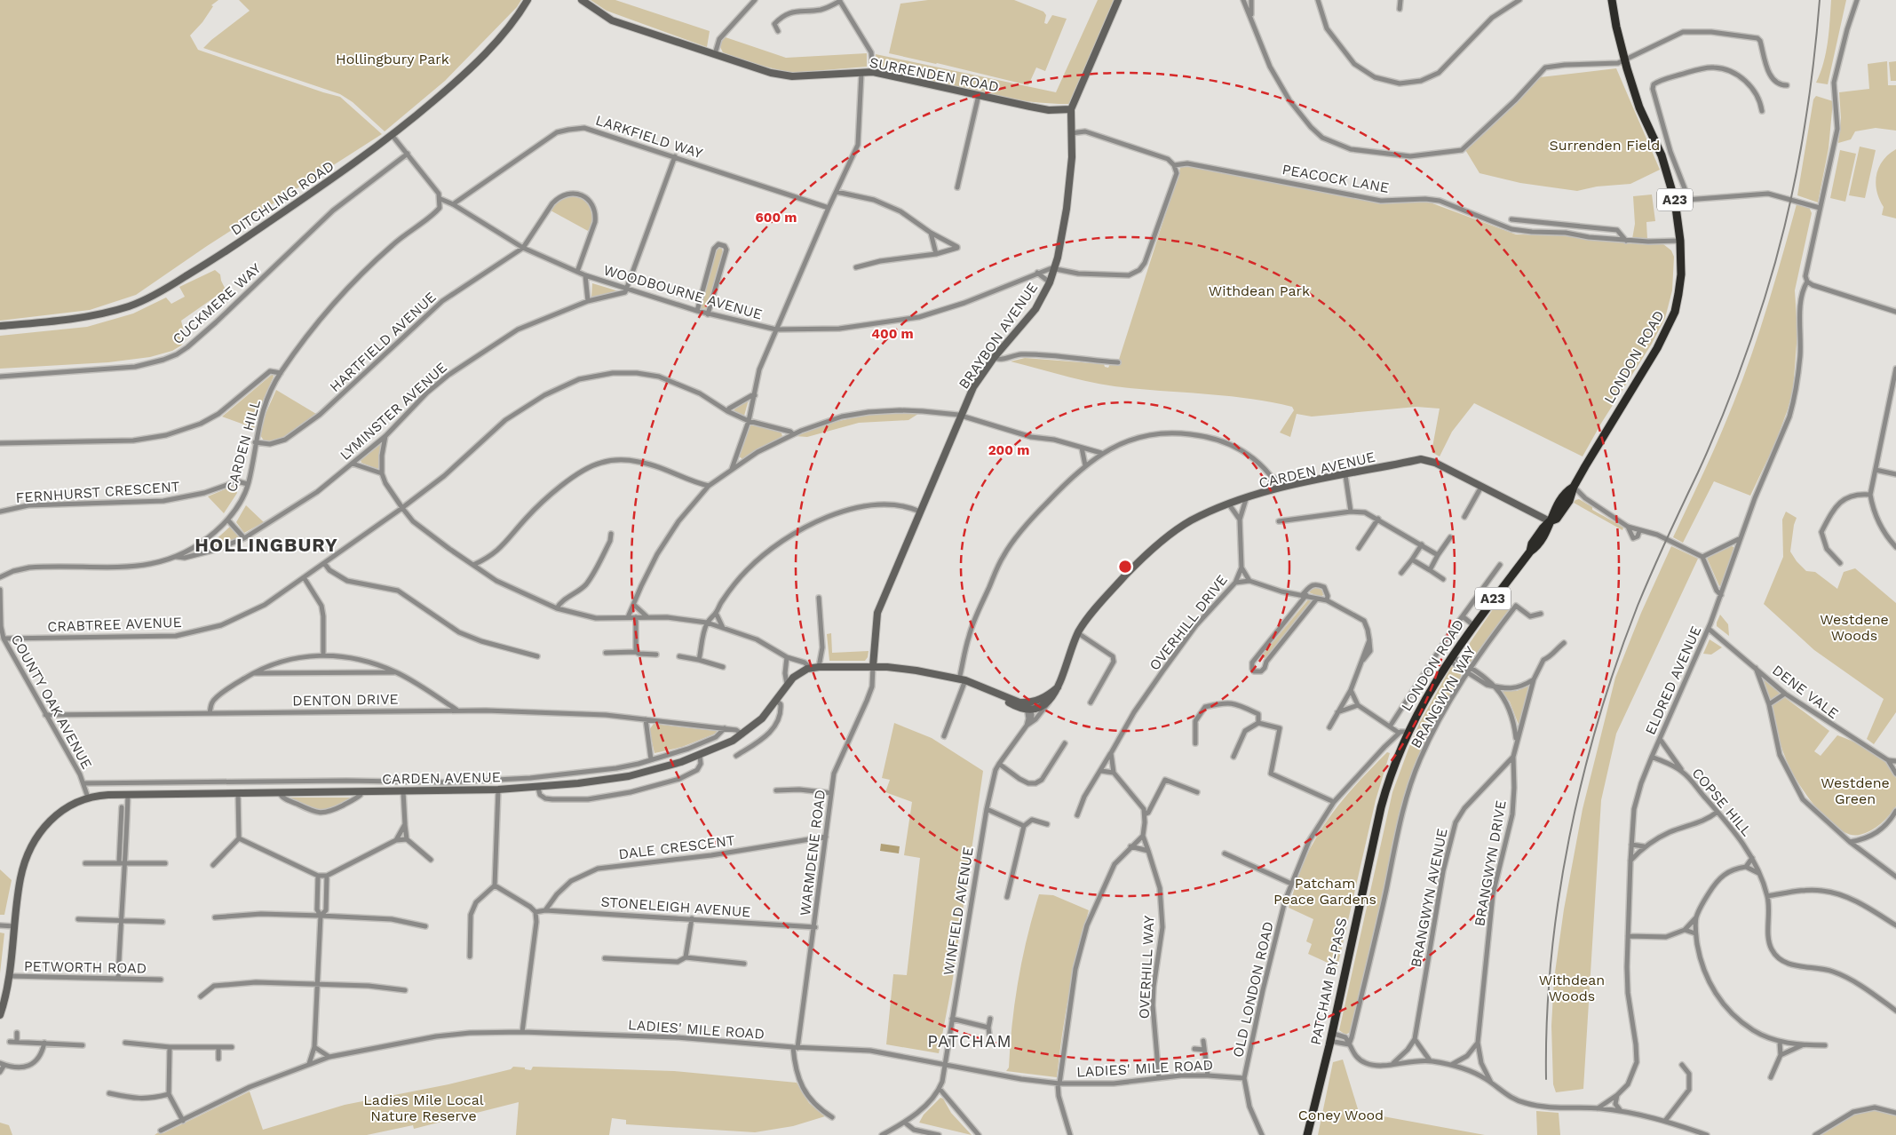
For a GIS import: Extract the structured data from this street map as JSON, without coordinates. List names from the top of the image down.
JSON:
{
  "streets": {
    "highway": ["A23", "LONDON ROAD", "PATCHAM BY-PASS"],
    "street": [
      "SURRENDEN ROAD",
      "LARKFIELD WAY",
      "PEACOCK LANE",
      "DITCHLING ROAD",
      "WOODBOURNE AVENUE",
      "CUCKMERE WAY",
      "BRAYBON AVENUE",
      "HARTFIELD AVENUE",
      "LYMINSTER AVENUE",
      "CARDEN HILL",
      "CARDEN AVENUE",
      "FERNHURST CRESCENT",
      "OVERHILL DRIVE",
      "CRABTREE AVENUE",
      "ELDRED AVENUE",
      "DENE VALE",
      "BRANGWYN WAY",
      "DENTON DRIVE",
      "COUNTY OAK AVENUE",
      "COPSE HILL",
      "DALE CRESCENT",
      "WARMDENE ROAD",
      "BRANGWYN DRIVE",
      "BRANGWYN AVENUE",
      "STONELEIGH AVENUE",
      "WINFIELD AVENUE",
      "PETWORTH ROAD",
      "OVERHILL WAY",
      "OLD LONDON ROAD",
      "LADIES' MILE ROAD"
    ]
  },
  "crossings": [
    ["SURRENDEN ROAD", "BRAYBON AVENUE"],
    ["LARKFIELD WAY", "WOODBOURNE AVENUE"],
    ["PEACOCK LANE", "BRAYBON AVENUE"],
    ["PEACOCK LANE", "LONDON ROAD"],
    ["WOODBOURNE AVENUE", "BRAYBON AVENUE"],
    ["WOODBOURNE AVENUE", "HARTFIELD AVENUE"],
    ["WOODBOURNE AVENUE", "LYMINSTER AVENUE"],
    ["WOODBOURNE AVENUE", "CARDEN HILL"],
    ["BRAYBON AVENUE", "CARDEN AVENUE"],
    ["BRAYBON AVENUE", "WARMDENE ROAD"],
    ["HARTFIELD AVENUE", "CARDEN HILL"],
    ["LONDON ROAD", "CARDEN AVENUE"],
    ["LONDON ROAD", "BRANGWYN DRIVE"],
    ["LONDON ROAD", "PATCHAM BY-PASS"],
    ["LONDON ROAD", "OLD LONDON ROAD"],
    ["LYMINSTER AVENUE", "CARDEN HILL"],
    ["CARDEN HILL", "FERNHURST CRESCENT"],
    ["CARDEN AVENUE", "OVERHILL DRIVE"],
    ["CARDEN AVENUE", "DENTON DRIVE"],
    ["CARDEN AVENUE", "COUNTY OAK AVENUE"],
    ["CARDEN AVENUE", "WARMDENE ROAD"],
    ["CARDEN AVENUE", "WINFIELD AVENUE"],
    ["CARDEN AVENUE", "PETWORTH ROAD"],
    ["CRABTREE AVENUE", "COUNTY OAK AVENUE"],
    ["ELDRED AVENUE", "DENE VALE"],
    ["ELDRED AVENUE", "COPSE HILL"],
    ["BRANGWYN WAY", "BRANGWYN DRIVE"],
    ["DENTON DRIVE", "COUNTY OAK AVENUE"],
    ["DALE CRESCENT", "WARMDENE ROAD"],
    ["DALE CRESCENT", "STONELEIGH AVENUE"],
    ["WARMDENE ROAD", "STONELEIGH AVENUE"],
    ["WARMDENE ROAD", "LADIES' MILE ROAD"],
    ["BRANGWYN DRIVE", "BRANGWYN AVENUE"],
    ["WINFIELD AVENUE", "LADIES' MILE ROAD"],
    ["OVERHILL WAY", "LADIES' MILE ROAD"],
    ["PATCHAM BY-PASS", "OLD LONDON ROAD"],
    ["OLD LONDON ROAD", "LADIES' MILE ROAD"]
  ],
  "districts": ["HOLLINGBURY", "PATCHAM"],
  "parks": [
    "Hollingbury Park",
    "Surrenden Field",
    "Withdean Park",
    "Westdene Woods",
    "Westdene Green",
    "Patcham Peace Gardens",
    "Withdean Woods",
    "Ladies Mile Local Nature Reserve",
    "Coney Wood"
  ],
  "rings": ["600 m", "400 m", "200 m"]
}
